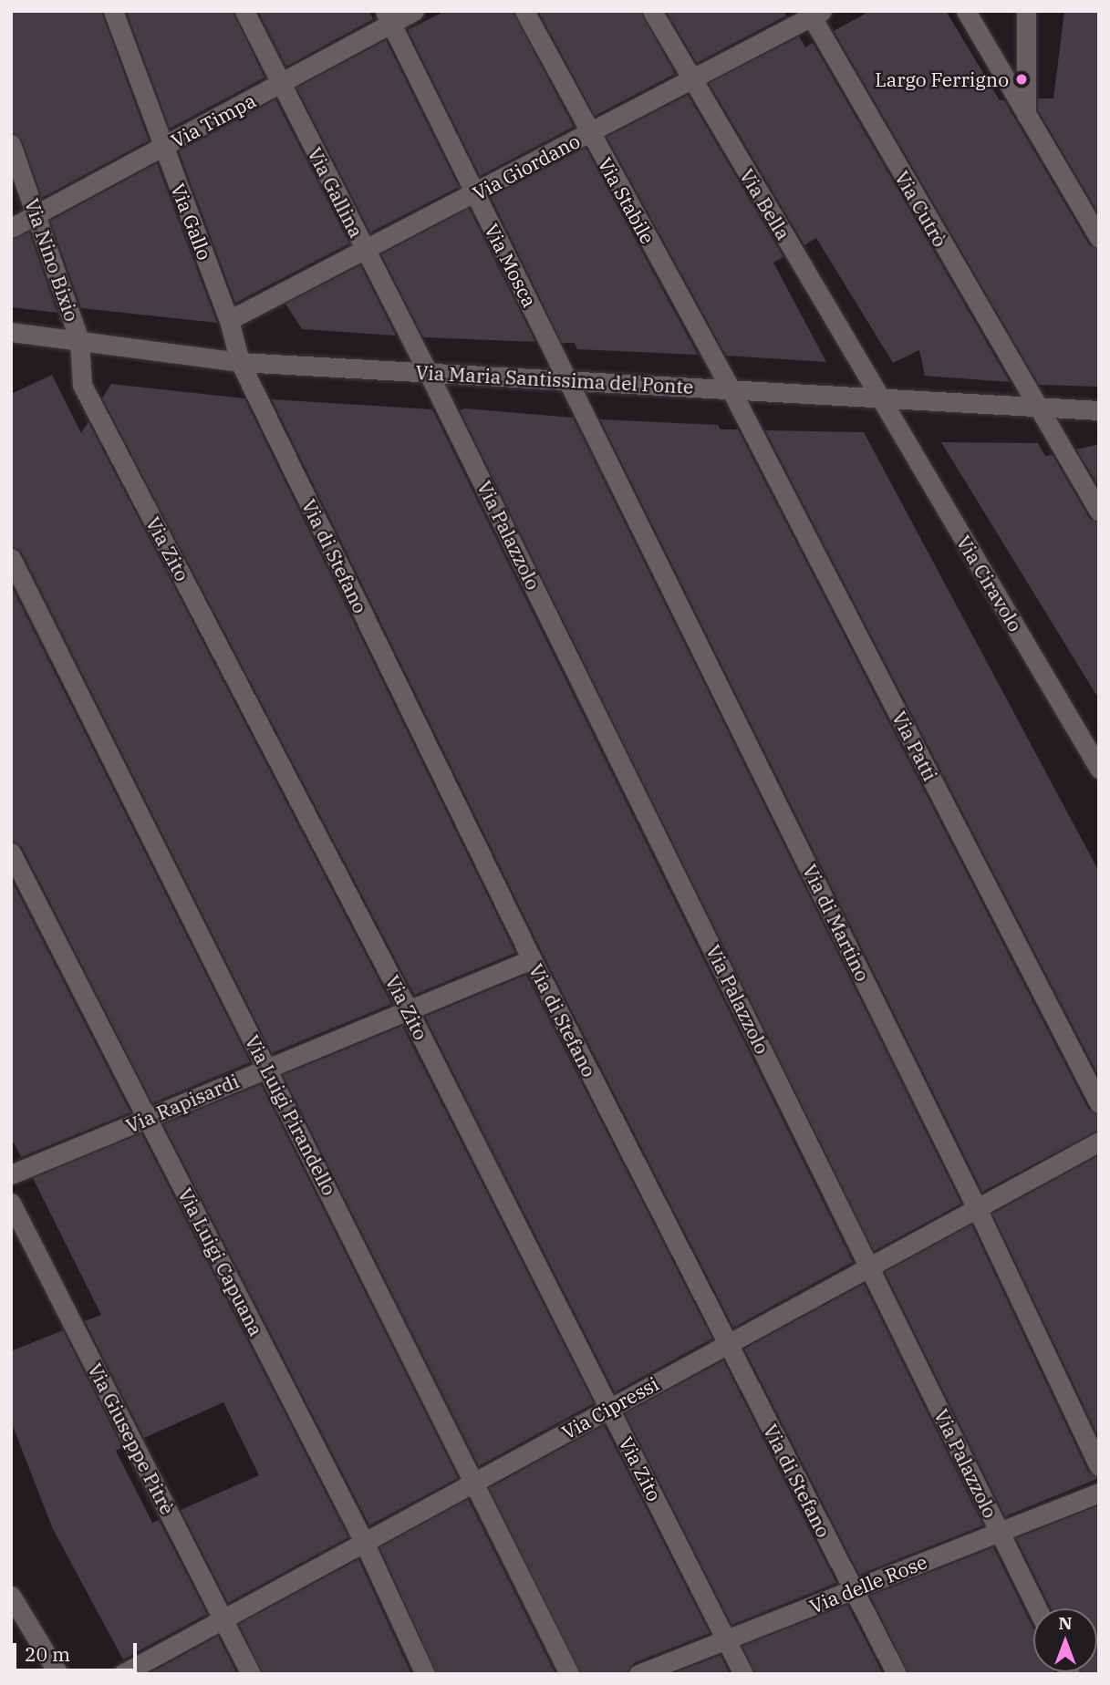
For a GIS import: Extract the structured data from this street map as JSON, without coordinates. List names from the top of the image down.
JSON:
{
  "streets": {
    "street": [
      "Via Timpa",
      "Via Giordano",
      "Via Gallina",
      "Via Stabile",
      "Via Bella",
      "Via Cutrò",
      "Via Gallo",
      "Via Nino Bixio",
      "Via Mosca",
      "Via Maria Santissima del Ponte",
      "Via Palazzolo",
      "Via Zito",
      "Via di Stefano",
      "Via Ciravolo",
      "Via Patti",
      "Via di Martino",
      "Via Rapisardi",
      "Via Luigi Pirandello",
      "Via Luigi Capuana",
      "Via Cipressi",
      "Via Giuseppe Pitrè",
      "Via delle Rose"
    ]
  },
  "crossings": [
    ["Via Timpa", "Via Gallina"],
    ["Via Timpa", "Via Gallo"],
    ["Via Timpa", "Via Nino Bixio"],
    ["Via Timpa", "Via Mosca"],
    ["Via Giordano", "Via Gallina"],
    ["Via Giordano", "Via Stabile"],
    ["Via Giordano", "Via Bella"],
    ["Via Giordano", "Via Cutrò"],
    ["Via Giordano", "Via Gallo"],
    ["Via Giordano", "Via Mosca"],
    ["Via Gallina", "Via Maria Santissima del Ponte"],
    ["Via Gallina", "Via Palazzolo"],
    ["Via Stabile", "Via Maria Santissima del Ponte"],
    ["Via Stabile", "Via Patti"],
    ["Via Bella", "Via Maria Santissima del Ponte"],
    ["Via Bella", "Via Ciravolo"],
    ["Via Cutrò", "Via Maria Santissima del Ponte"],
    ["Via Gallo", "Via Maria Santissima del Ponte"],
    ["Via Gallo", "Via di Stefano"],
    ["Via Nino Bixio", "Via Maria Santissima del Ponte"],
    ["Via Nino Bixio", "Via Zito"],
    ["Via Mosca", "Via Maria Santissima del Ponte"],
    ["Via Mosca", "Via di Martino"],
    ["Via Maria Santissima del Ponte", "Via Palazzolo"],
    ["Via Maria Santissima del Ponte", "Via Zito"],
    ["Via Maria Santissima del Ponte", "Via di Stefano"],
    ["Via Maria Santissima del Ponte", "Via Ciravolo"],
    ["Via Maria Santissima del Ponte", "Via Patti"],
    ["Via Maria Santissima del Ponte", "Via di Martino"],
    ["Via Palazzolo", "Via Cipressi"],
    ["Via Palazzolo", "Via delle Rose"],
    ["Via Zito", "Via Rapisardi"],
    ["Via Zito", "Via Cipressi"],
    ["Via Zito", "Via delle Rose"],
    ["Via di Stefano", "Via Rapisardi"],
    ["Via di Stefano", "Via Cipressi"],
    ["Via di Stefano", "Via delle Rose"],
    ["Via di Martino", "Via Cipressi"],
    ["Via Rapisardi", "Via Luigi Pirandello"],
    ["Via Rapisardi", "Via Luigi Capuana"],
    ["Via Luigi Pirandello", "Via Cipressi"],
    ["Via Luigi Capuana", "Via Cipressi"],
    ["Via Cipressi", "Via Giuseppe Pitrè"]
  ],
  "places": ["Largo Ferrigno"],
  "scale_bar": "20 m",
  "north": "top"
}
